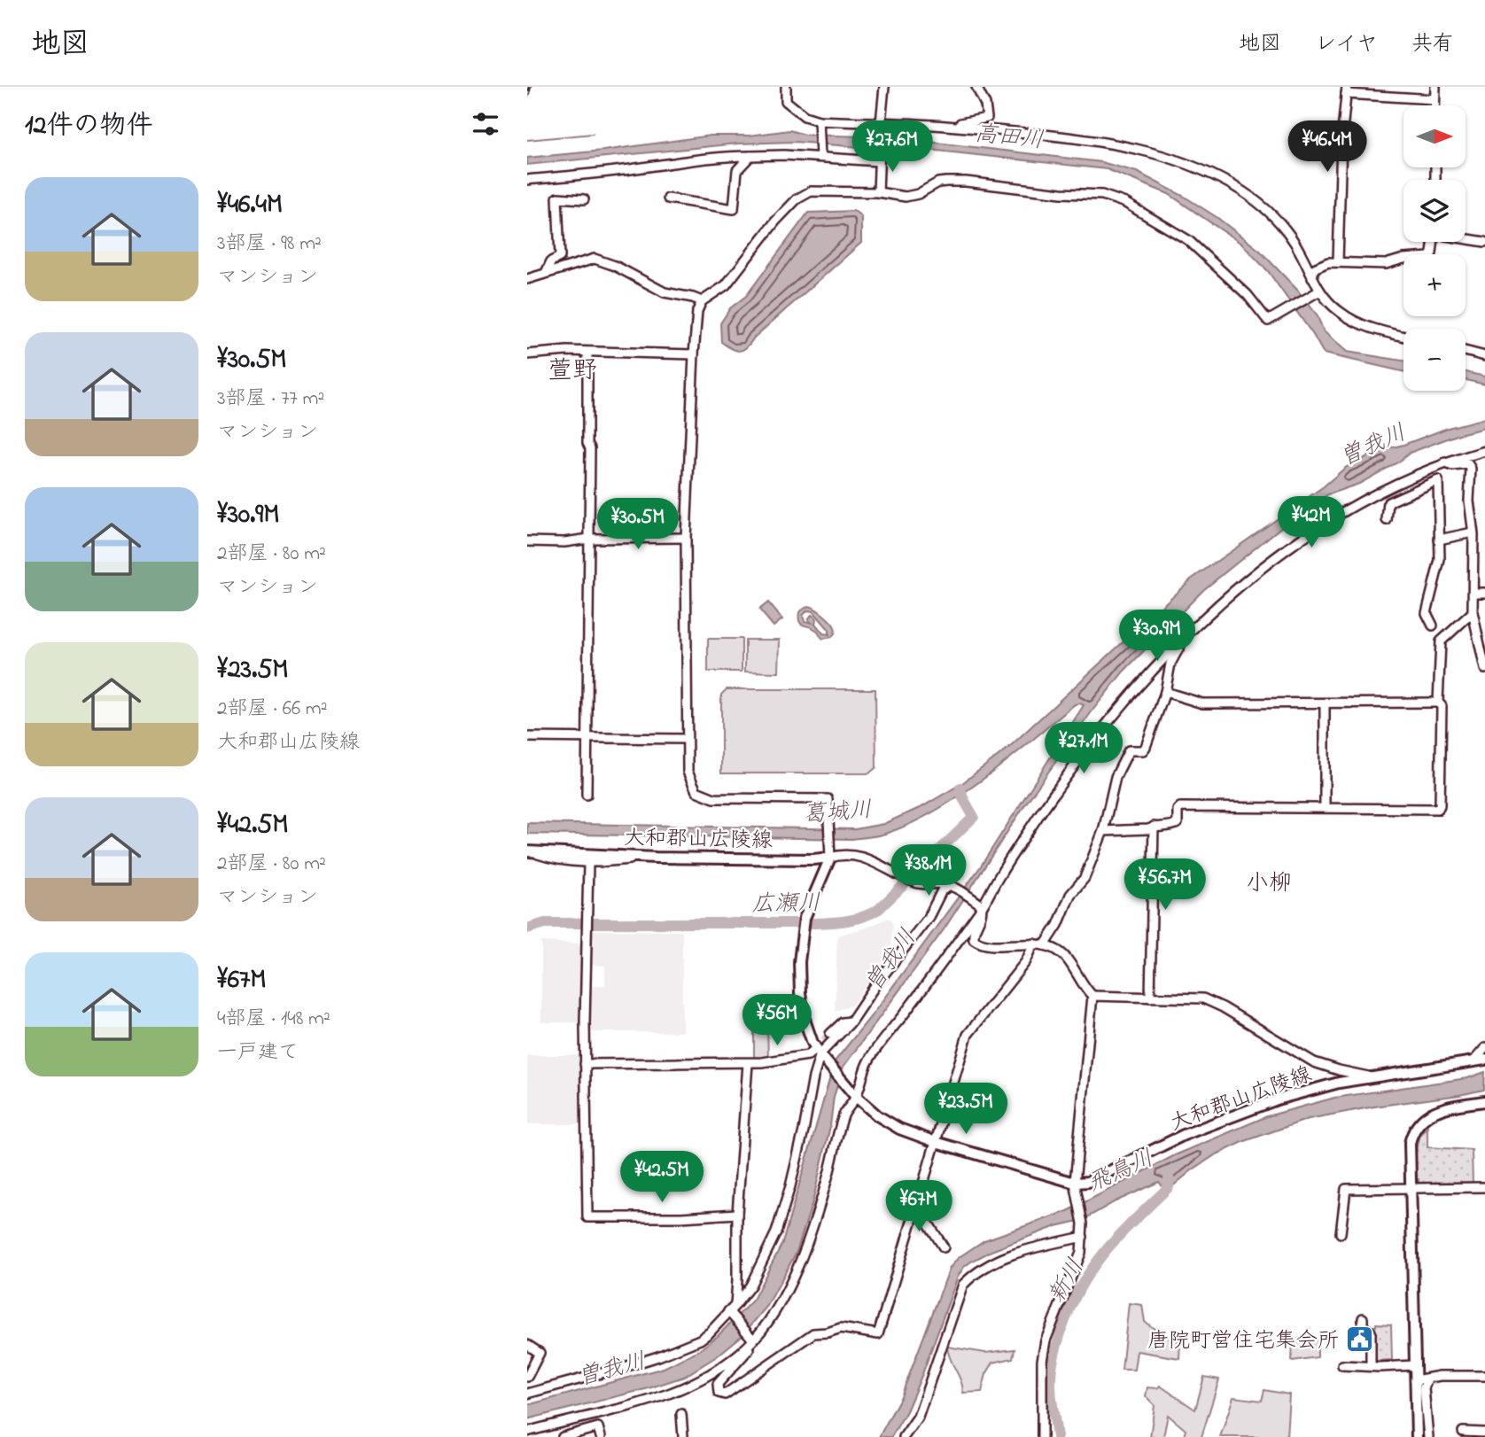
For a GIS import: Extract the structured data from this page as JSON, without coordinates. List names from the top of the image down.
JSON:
{
  "streets": {
    "main road": ["大和郡山広陵線"]
  },
  "districts": ["萱野", "小柳"],
  "water": [
    "高田川",
    "曽我川",
    "葛城川",
    "広瀬川",
    "飛鳥川",
    "新川"
  ],
  "places": {
    "public building": ["唐院町営住宅集会所"]
  },
  "north": "right",
  "page": {
    "header": "地図",
    "nav": ["地図", "レイヤ", "共有"],
    "heading": "12件の物件",
    "map_buttons": ["+", "−"],
    "price": [
      "¥27.6M",
      "¥46.4M",
      "¥42M",
      "¥30.5M",
      "¥30.9M",
      "¥27.1M",
      "¥38.1M",
      "¥56.7M",
      "¥56M",
      "¥23.5M",
      "¥42.5M",
      "¥67M"
    ],
    "list": [
      {
        "name": "¥46.4M",
        "note": "3部屋 · 98 m² · マンション"
      },
      {
        "name": "¥30.5M",
        "note": "3部屋 · 77 m² · マンション"
      },
      {
        "name": "¥30.9M",
        "note": "2部屋 · 80 m² · マンション"
      },
      {
        "name": "¥23.5M",
        "note": "2部屋 · 66 m² · 大和郡山広陵線"
      },
      {
        "name": "¥42.5M",
        "note": "2部屋 · 80 m² · マンション"
      },
      {
        "name": "¥67M",
        "note": "4部屋 · 148 m² · 一戸建て"
      }
    ]
  }
}
